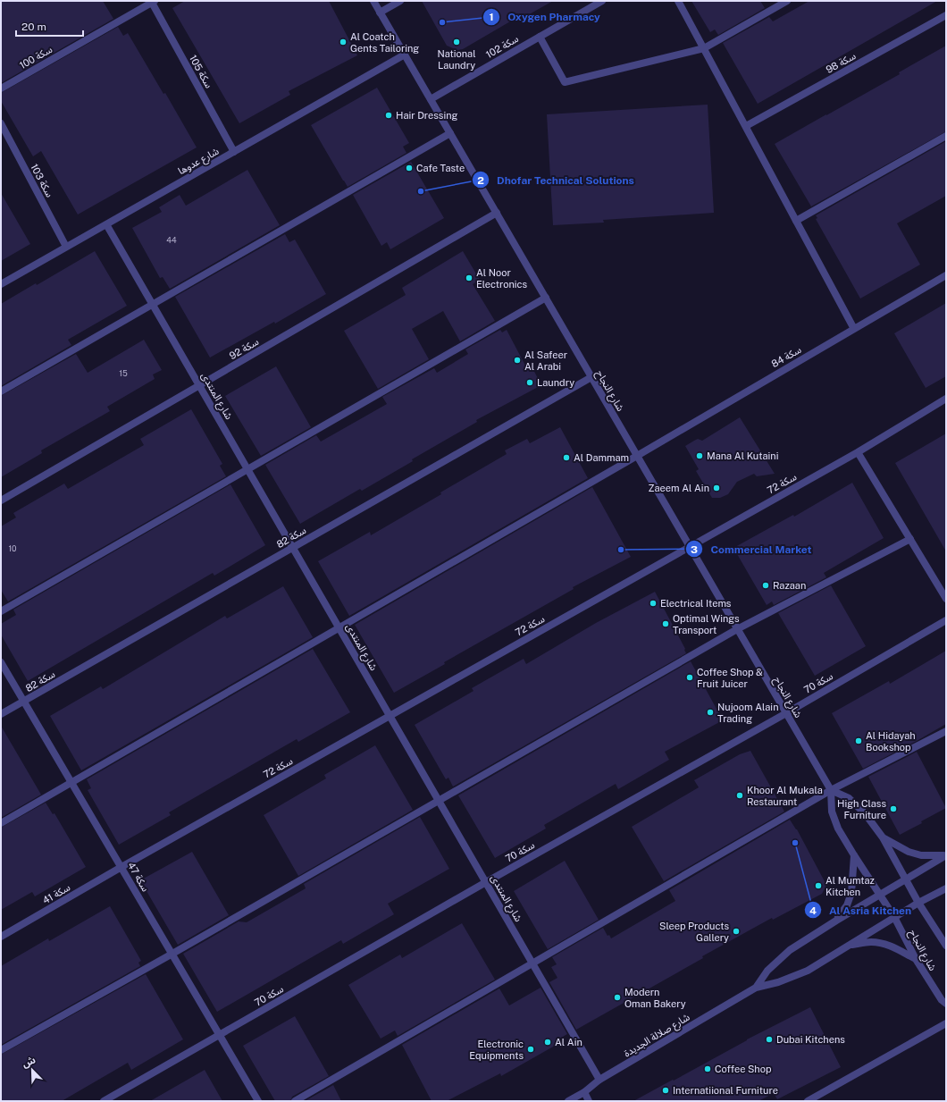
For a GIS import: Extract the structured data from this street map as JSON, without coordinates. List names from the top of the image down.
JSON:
{
  "streets": {
    "street": [
      "سكة 102",
      "سكة 100",
      "سكة 98",
      "سكة 105",
      "شارع عدوها",
      "سكة 103",
      "سكة 92",
      "سكة 84",
      "شارع النجاح",
      "شارع المنتدى",
      "سكة 72",
      "سكة 82",
      "سكة 70",
      "سكة 47",
      "سكة 41",
      "شارع صلالة الجديدة"
    ]
  },
  "crossings": [
    ["سكة 102", "شارع النجاح"],
    ["سكة 100", "سكة 105"],
    ["سكة 105", "شارع عدوها"],
    ["شارع عدوها", "سكة 103"],
    ["شارع عدوها", "شارع النجاح"],
    ["شارع عدوها", "شارع المنتدى"],
    ["سكة 92", "شارع النجاح"],
    ["سكة 92", "شارع المنتدى"],
    ["سكة 84", "شارع النجاح"],
    ["سكة 84", "شارع المنتدى"],
    ["سكة 84", "سكة 47"],
    ["شارع النجاح", "سكة 72"],
    ["شارع النجاح", "سكة 82"],
    ["شارع النجاح", "سكة 70"],
    ["شارع النجاح", "شارع صلالة الجديدة"],
    ["شارع المنتدى", "سكة 72"],
    ["شارع المنتدى", "سكة 82"],
    ["شارع المنتدى", "سكة 70"],
    ["شارع المنتدى", "شارع صلالة الجديدة"],
    ["سكة 72", "سكة 47"],
    ["سكة 72", "سكة 41"],
    ["سكة 82", "سكة 47"],
    ["سكة 70", "سكة 47"],
    ["سكة 47", "سكة 41"]
  ],
  "places": [
    "Oxygen Pharmacy",
    "Al Coatch Gents Tailoring",
    "National Laundry",
    "Hair Dressing",
    "Cafe Taste",
    "Dhofar Technical Solutions",
    "Al Noor Electronics",
    "Al Safeer Al Arabi",
    "Laundry",
    "Mana Al Kutaini",
    "Al Dammam",
    "Zaeem Al Ain",
    "Commercial Market",
    "Razaan",
    "Electrical Items",
    "Optimal Wings Transport",
    "Coffee Shop & Fruit Juicer",
    "Nujoom Alain Trading",
    "Al Hidayah Bookshop",
    "Khoor Al Mukala Restaurant",
    "High Class Furniture",
    "Al Asria Kitchen",
    "Al Mumtaz Kitchen",
    "Sleep Products Gallery",
    "Modern Oman Bakery",
    "Dubai Kitchens",
    "Al Ain",
    "Electronic Equipments",
    "Coffee Shop",
    "Internatiional Furniture"
  ],
  "house_numbers": ["44", "15", "10"],
  "scale_bar": "20 m",
  "north": "top left"
}
